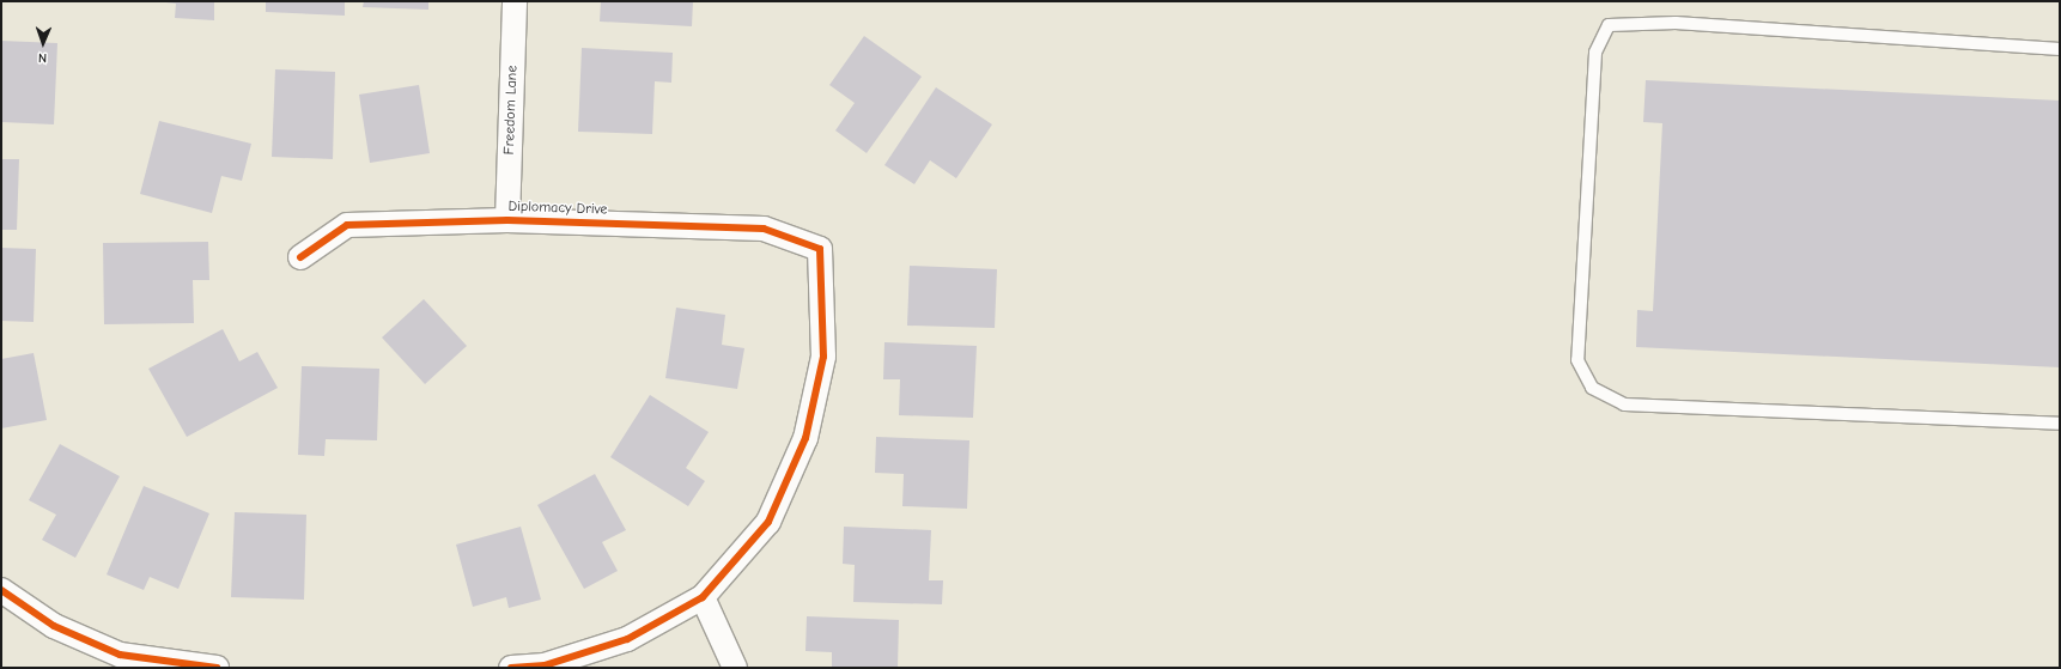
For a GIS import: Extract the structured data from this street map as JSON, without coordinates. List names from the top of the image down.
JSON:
{
  "streets": {
    "street": ["Freedom Lane", "Diplomacy Drive"]
  },
  "crossings": [
    ["Freedom Lane", "Diplomacy Drive"]
  ],
  "north": "bottom"
}
